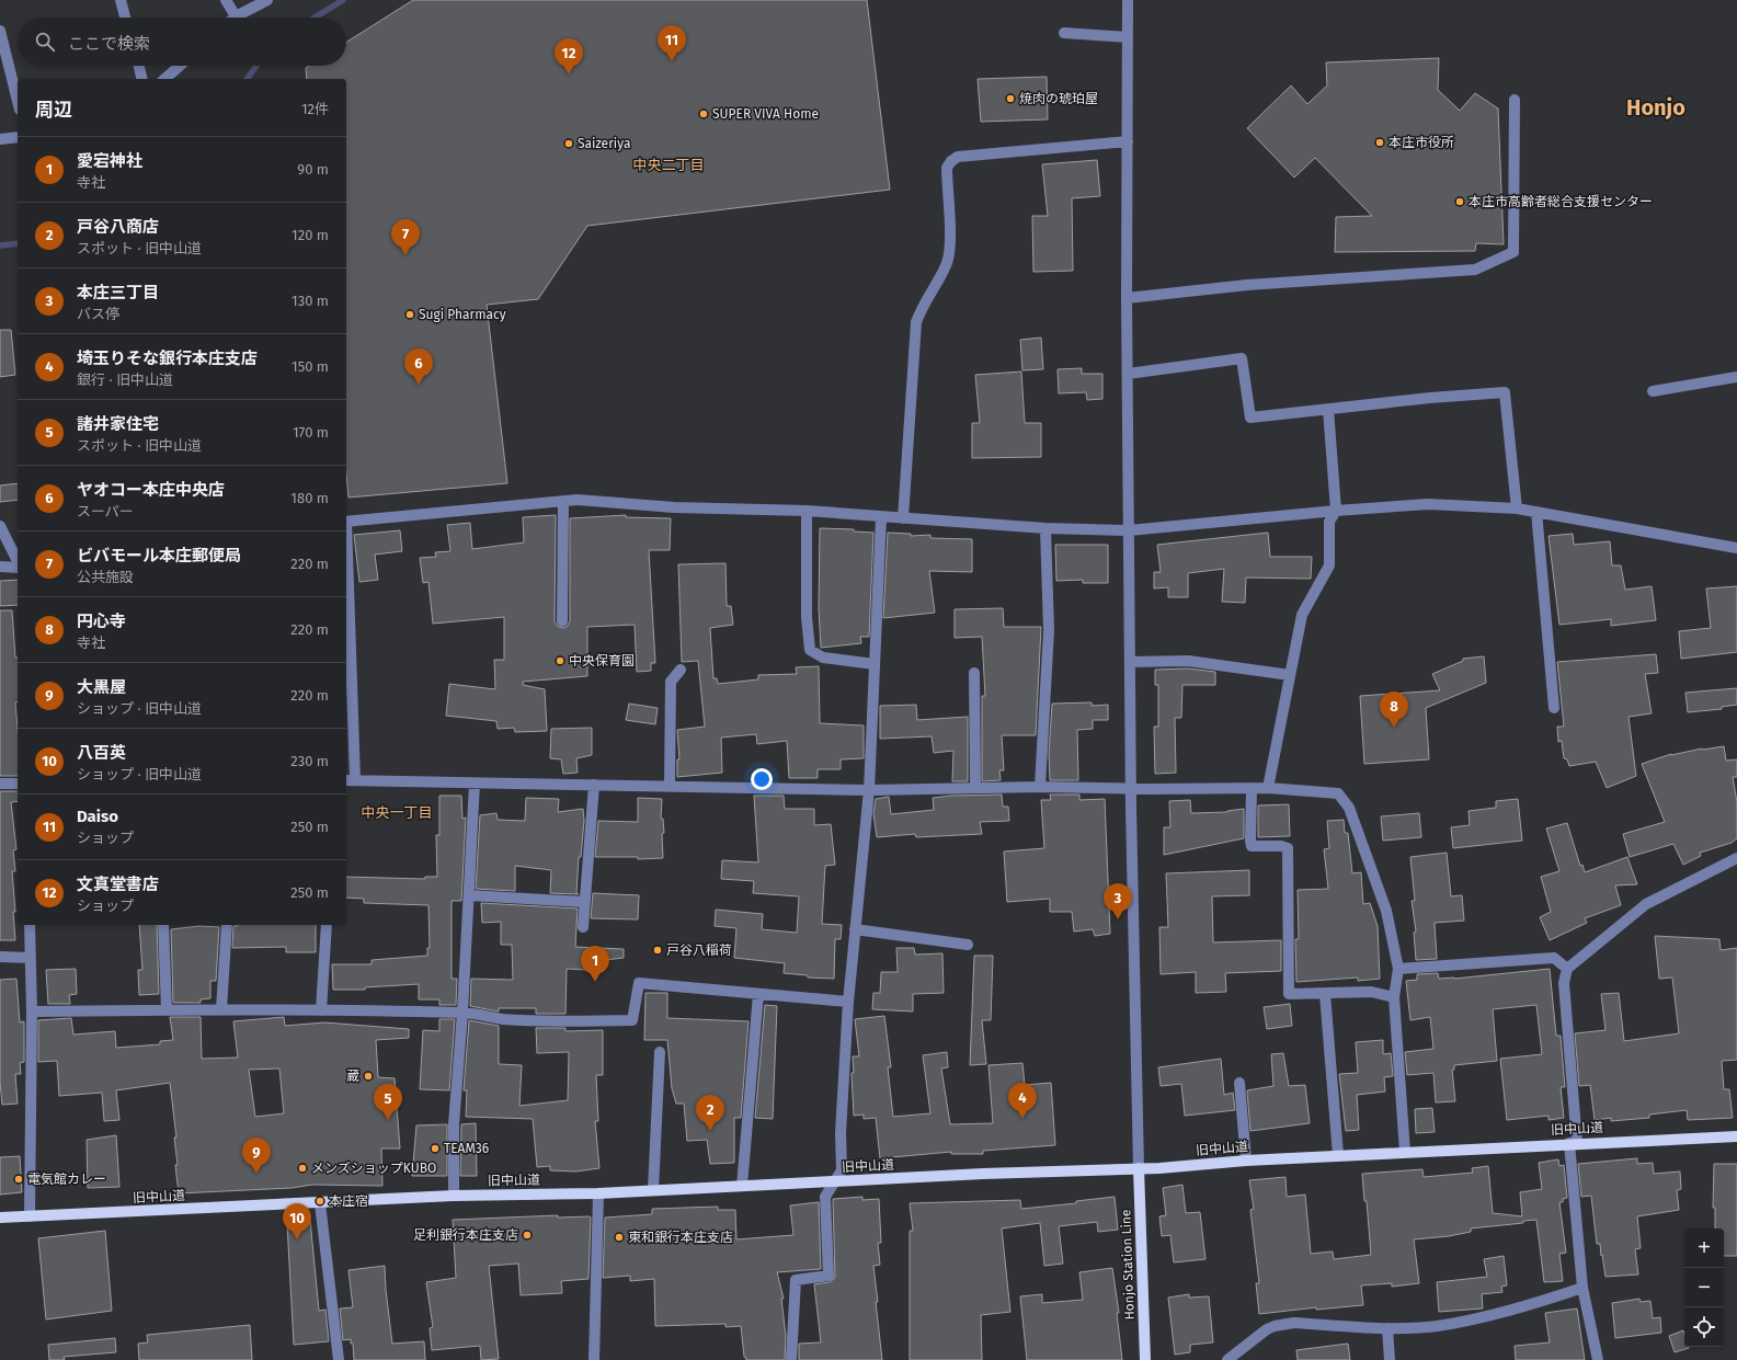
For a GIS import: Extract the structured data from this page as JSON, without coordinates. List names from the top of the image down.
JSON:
{
  "streets": {
    "main road": ["旧中山道", "Honjo Station Line"]
  },
  "crossings": [
    ["旧中山道", "Honjo Station Line"]
  ],
  "districts": ["Honjo", "中央二丁目", "中央一丁目"],
  "places": [
    "焼肉の琥珀屋",
    "SUPER VIVA Home",
    "本庄市役所",
    "Saizeriya",
    "本庄市高齢者総合支援センター",
    "Sugi Pharmacy",
    "中央保育園",
    "戸谷八稲荷",
    "蔵",
    "TEAM36",
    "メンズショップKUBO",
    "電気館カレー",
    "本庄宿",
    "足利銀行本庄支店",
    "東和銀行本庄支店"
  ],
  "page": {
    "search": "ここで検索",
    "pins": [
      "11",
      "12",
      "7",
      "6",
      "8",
      "3",
      "1",
      "4",
      "5",
      "2",
      "9",
      "10"
    ],
    "heading": ["周辺", "12件"],
    "list": [
      {
        "mark": "1",
        "name": "愛宕神社",
        "note": "寺社",
        "value": "90 m"
      },
      {
        "mark": "2",
        "name": "戸谷八商店",
        "note": "スポット · 旧中山道",
        "value": "120 m"
      },
      {
        "mark": "3",
        "name": "本庄三丁目",
        "note": "バス停",
        "value": "130 m"
      },
      {
        "mark": "4",
        "name": "埼玉りそな銀行本庄支店",
        "note": "銀行 · 旧中山道",
        "value": "150 m"
      },
      {
        "mark": "5",
        "name": "諸井家住宅",
        "note": "スポット · 旧中山道",
        "value": "170 m"
      },
      {
        "mark": "6",
        "name": "ヤオコー本庄中央店",
        "note": "スーパー",
        "value": "180 m"
      },
      {
        "mark": "7",
        "name": "ビバモール本庄郵便局",
        "note": "公共施設",
        "value": "220 m"
      },
      {
        "mark": "8",
        "name": "円心寺",
        "note": "寺社",
        "value": "220 m"
      },
      {
        "mark": "9",
        "name": "大黒屋",
        "note": "ショップ · 旧中山道",
        "value": "220 m"
      },
      {
        "mark": "10",
        "name": "八百英",
        "note": "ショップ · 旧中山道",
        "value": "230 m"
      },
      {
        "mark": "11",
        "name": "Daiso",
        "note": "ショップ",
        "value": "250 m"
      },
      {
        "mark": "12",
        "name": "文真堂書店",
        "note": "ショップ",
        "value": "250 m"
      }
    ],
    "map_buttons": ["+", "−"]
  }
}
